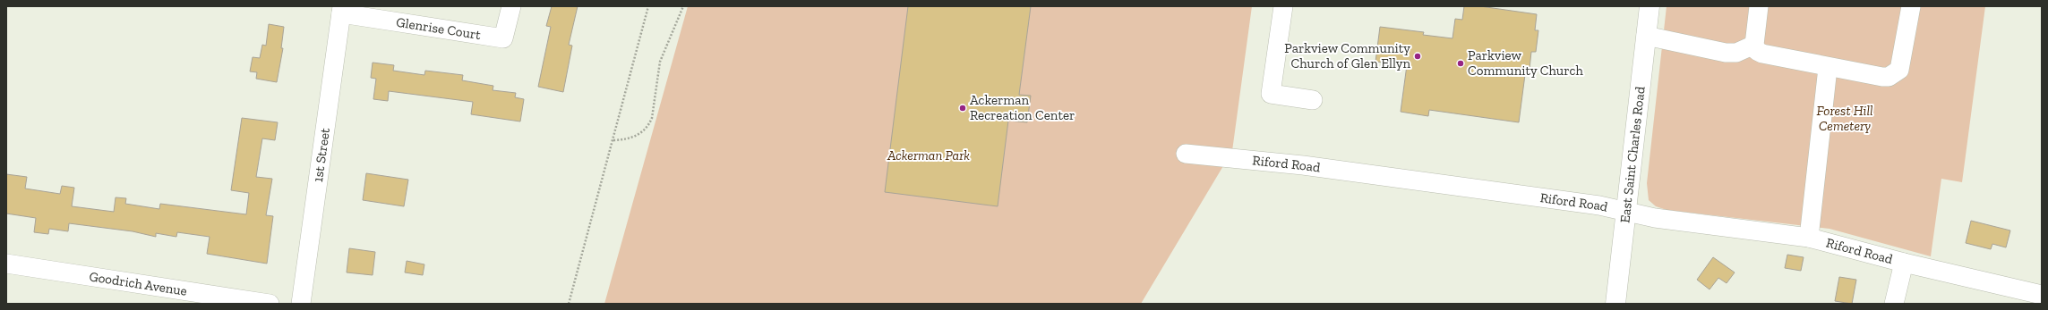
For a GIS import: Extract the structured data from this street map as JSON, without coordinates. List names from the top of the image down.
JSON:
{
  "streets": {
    "main road": ["East Saint Charles Road"],
    "street": [
      "Glenrise Court",
      "1st Street",
      "Riford Road",
      "Goodrich Avenue"
    ]
  },
  "crossings": [
    ["Glenrise Court", "1st Street"],
    ["East Saint Charles Road", "Riford Road"]
  ],
  "parks": ["Forest Hill Cemetery", "Ackerman Park"],
  "places": ["Parkview Community Church of Glen Ellyn", "Parkview Community Church", "Ackerman Recreation Center"]
}
